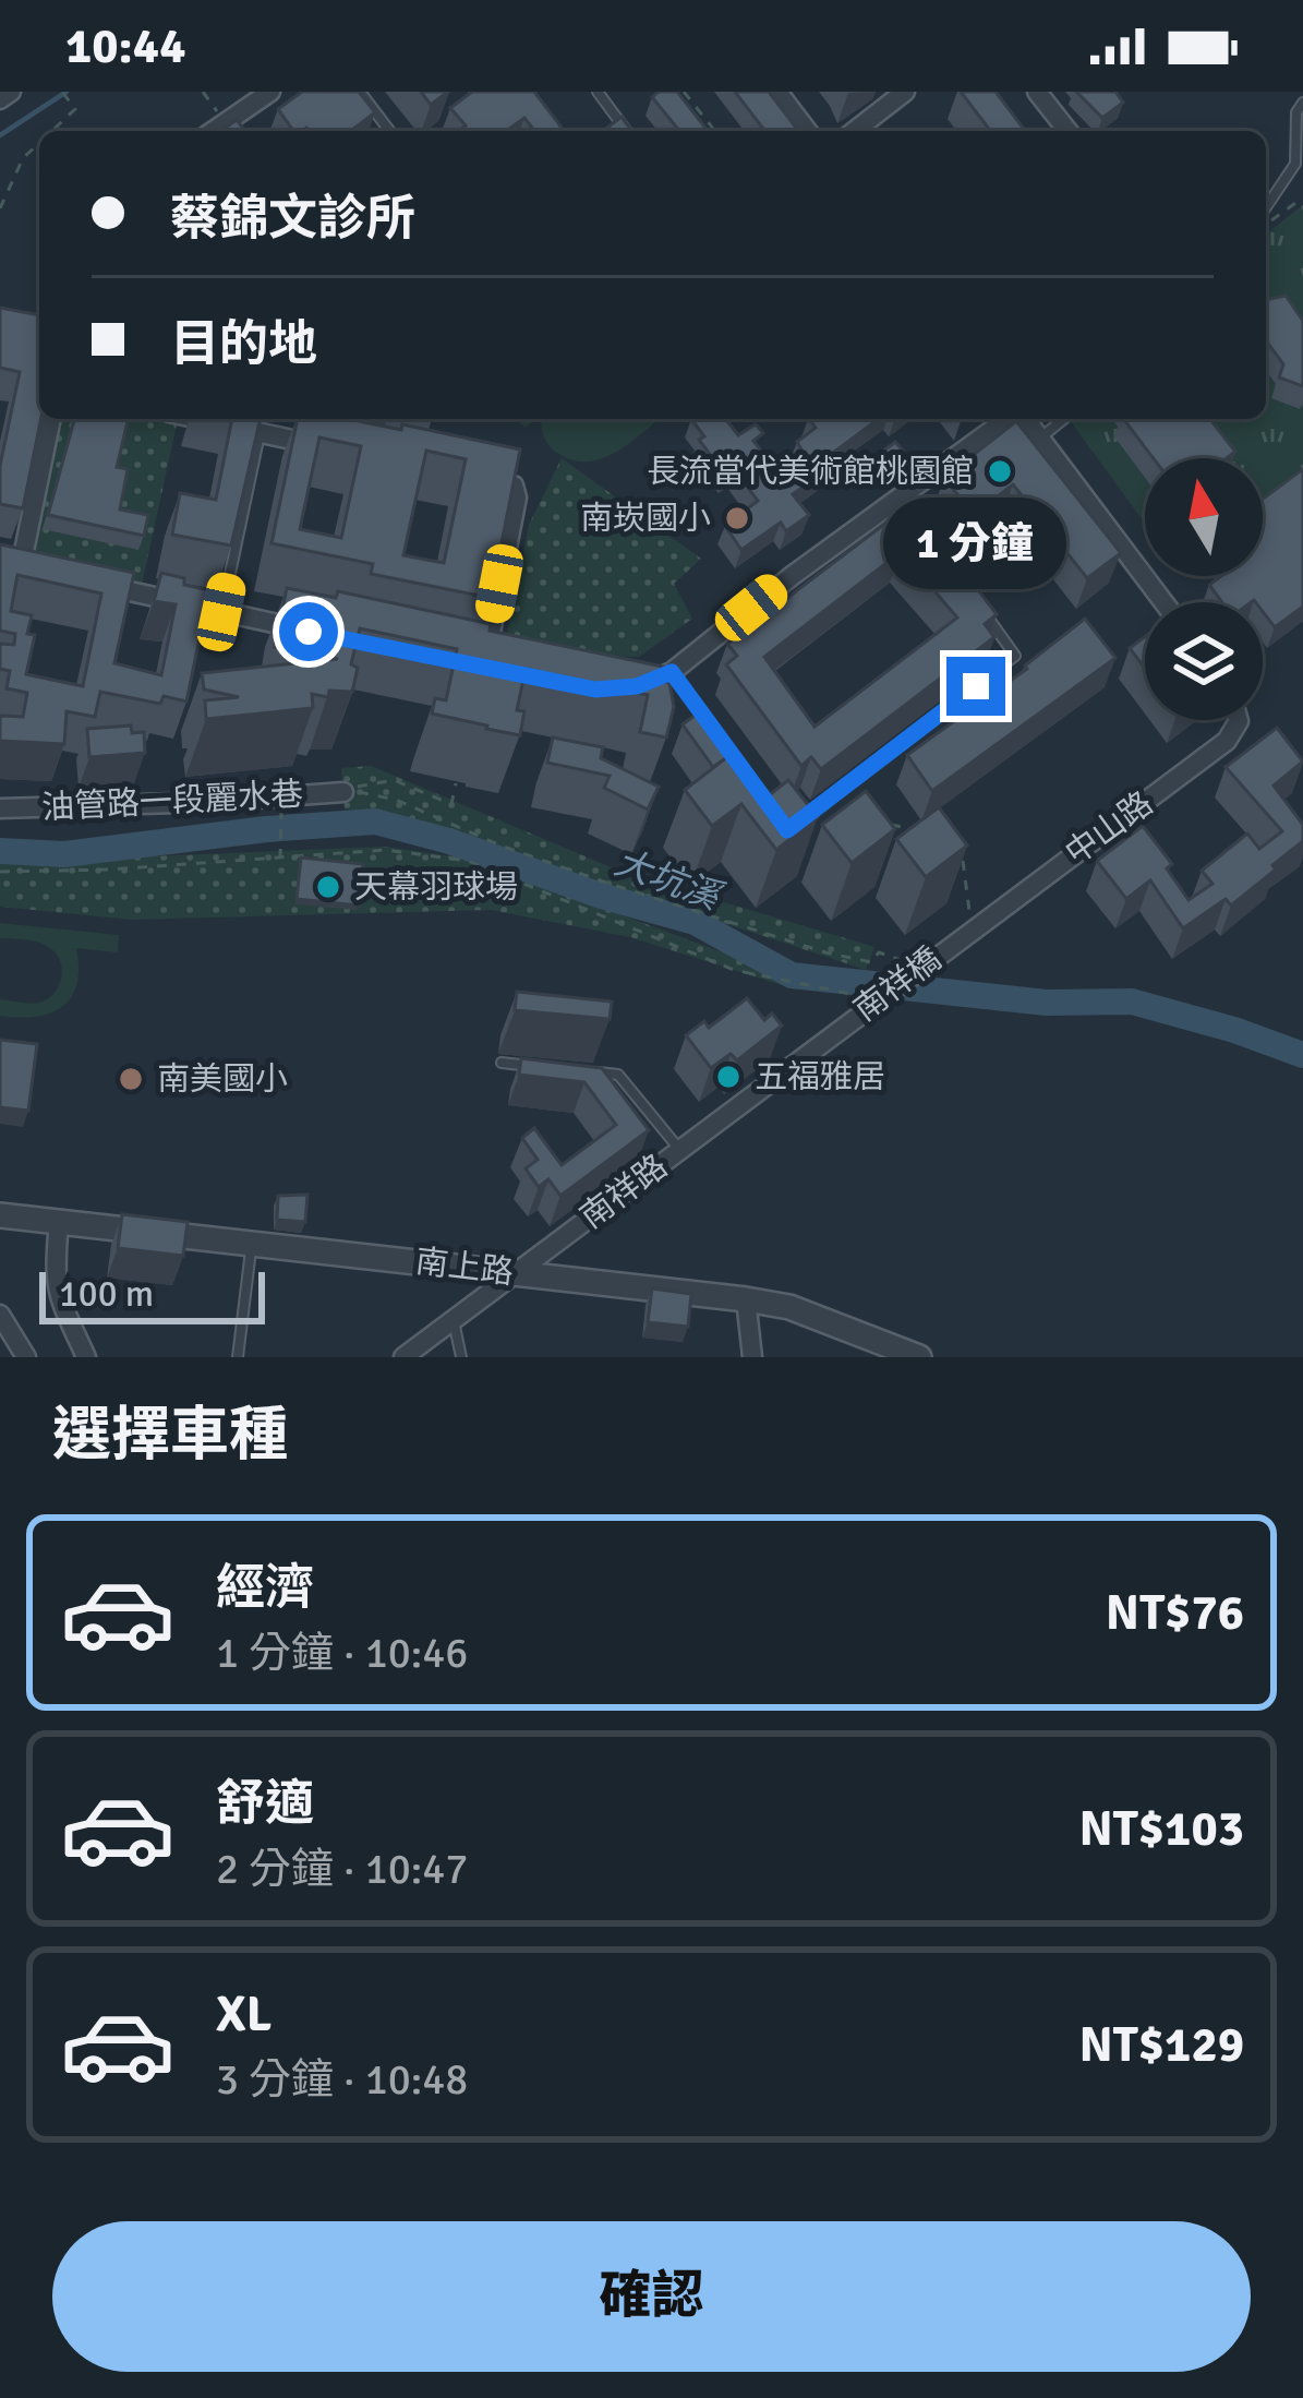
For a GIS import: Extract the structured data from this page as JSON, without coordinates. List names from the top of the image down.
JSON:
{
  "streets": {
    "street": [
      "油管路一段麗水巷",
      "中山路",
      "南祥橋",
      "南祥路",
      "南上路"
    ]
  },
  "crossings": [
    ["中山路", "南祥橋"],
    ["南祥橋", "南祥路"],
    ["南祥路", "南上路"]
  ],
  "water": ["大坑溪"],
  "places": [
    "長流當代美術館桃園館",
    "南崁國小",
    "天幕羽球場",
    "五福雅居",
    "南美國小"
  ],
  "scale_bar": "100 m",
  "north": "top",
  "page": {
    "status": "10:44",
    "banner": ["蔡錦文診所", "目的地"],
    "bubble": "1 分鐘",
    "scale": "100 m",
    "heading": "選擇車種",
    "list": [
      {
        "name": "經濟",
        "note": "1 分鐘 · 10:46",
        "value": "NT$76"
      },
      {
        "name": "舒適",
        "note": "2 分鐘 · 10:47",
        "value": "NT$103"
      },
      {
        "name": "XL",
        "note": "3 分鐘 · 10:48",
        "value": "NT$129"
      }
    ],
    "buttons": "確認"
  }
}
